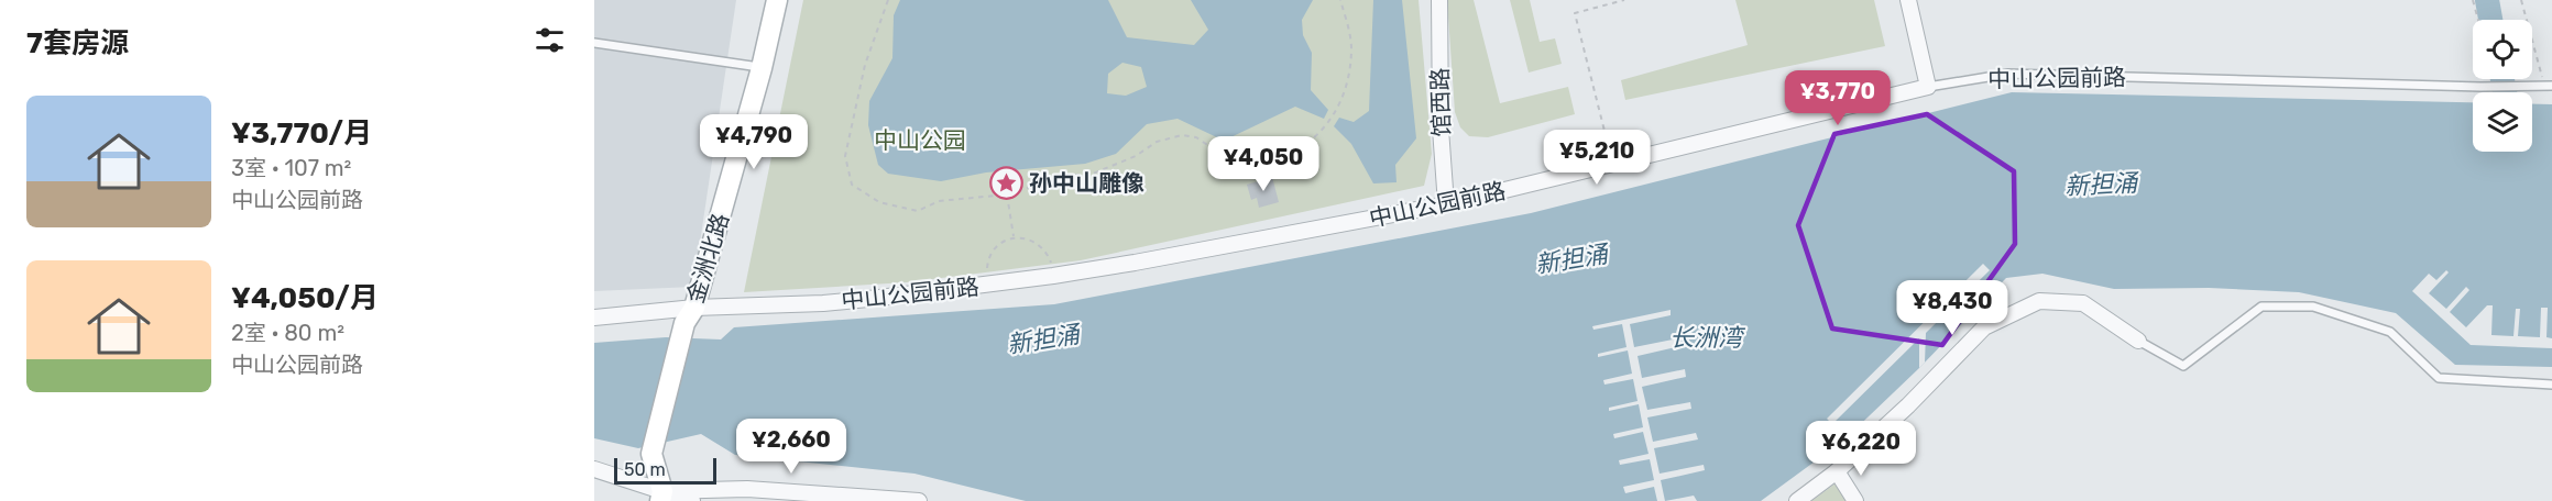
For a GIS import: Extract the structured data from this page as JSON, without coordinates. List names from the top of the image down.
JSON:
{
  "streets": {
    "main road": ["金洲北路"],
    "street": ["中山公园前路", "馆西路"]
  },
  "crossings": [
    ["中山公园前路", "馆西路"],
    ["中山公园前路", "金洲北路"]
  ],
  "water": ["新担涌", "长洲湾"],
  "parks": ["中山公园"],
  "places": {
    "place": ["孙中山雕像"]
  },
  "scale_bar": "50 m",
  "page": {
    "heading": "7套房源",
    "price": [
      "¥3,770",
      "¥4,790",
      "¥5,210",
      "¥4,050",
      "¥8,430",
      "¥2,660",
      "¥6,220"
    ],
    "list": [
      {
        "name": "¥3,770/月",
        "note": "3室 · 107 m² · 中山公园前路"
      },
      {
        "name": "¥4,050/月",
        "note": "2室 · 80 m² · 中山公园前路"
      }
    ],
    "scale": "50 m"
  }
}
